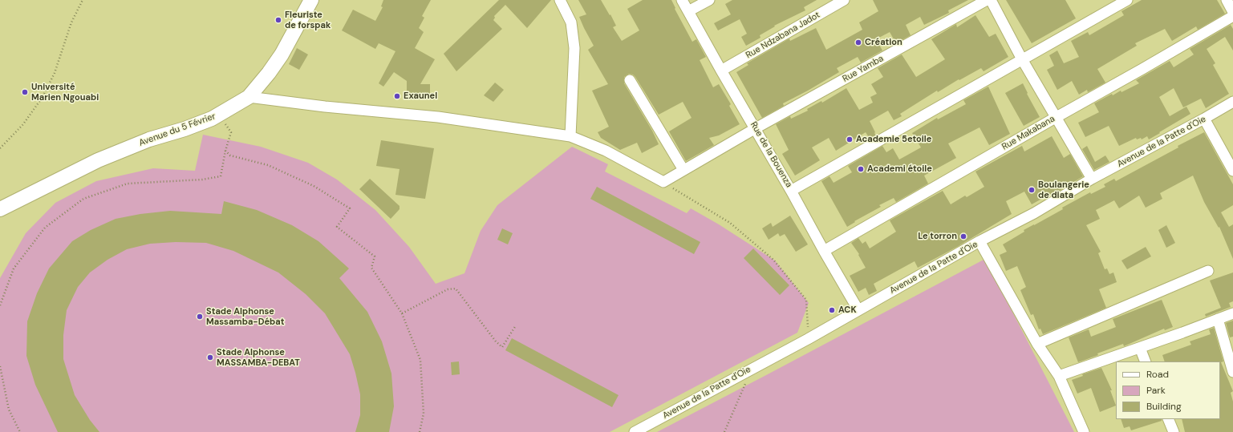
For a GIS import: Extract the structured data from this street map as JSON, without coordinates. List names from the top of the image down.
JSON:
{
  "streets": {
    "street": [
      "Rue Ndzabana Jadot",
      "Rue Yamba",
      "Avenue du 5 Février",
      "Rue Makabana",
      "Avenue de la Patte d'Oie",
      "Rue de la Bouenza"
    ]
  },
  "crossings": [
    ["Rue Ndzabana Jadot", "Rue de la Bouenza"],
    ["Rue Yamba", "Rue de la Bouenza"],
    ["Rue Makabana", "Rue de la Bouenza"],
    ["Avenue de la Patte d'Oie", "Rue de la Bouenza"]
  ],
  "places": [
    "Fleuriste de forspak",
    "Création",
    "Université Marien Ngouabi",
    "Exaunel",
    "Academie 5etoile",
    "Academi étoile",
    "Boulangerie de diata",
    "Le torron",
    "ACK",
    "Stade Alphonse Massamba-Débat",
    "Stade Alphonse MASSAMBA-DEBAT"
  ],
  "legend": ["Road", "Park", "Building"]
}
